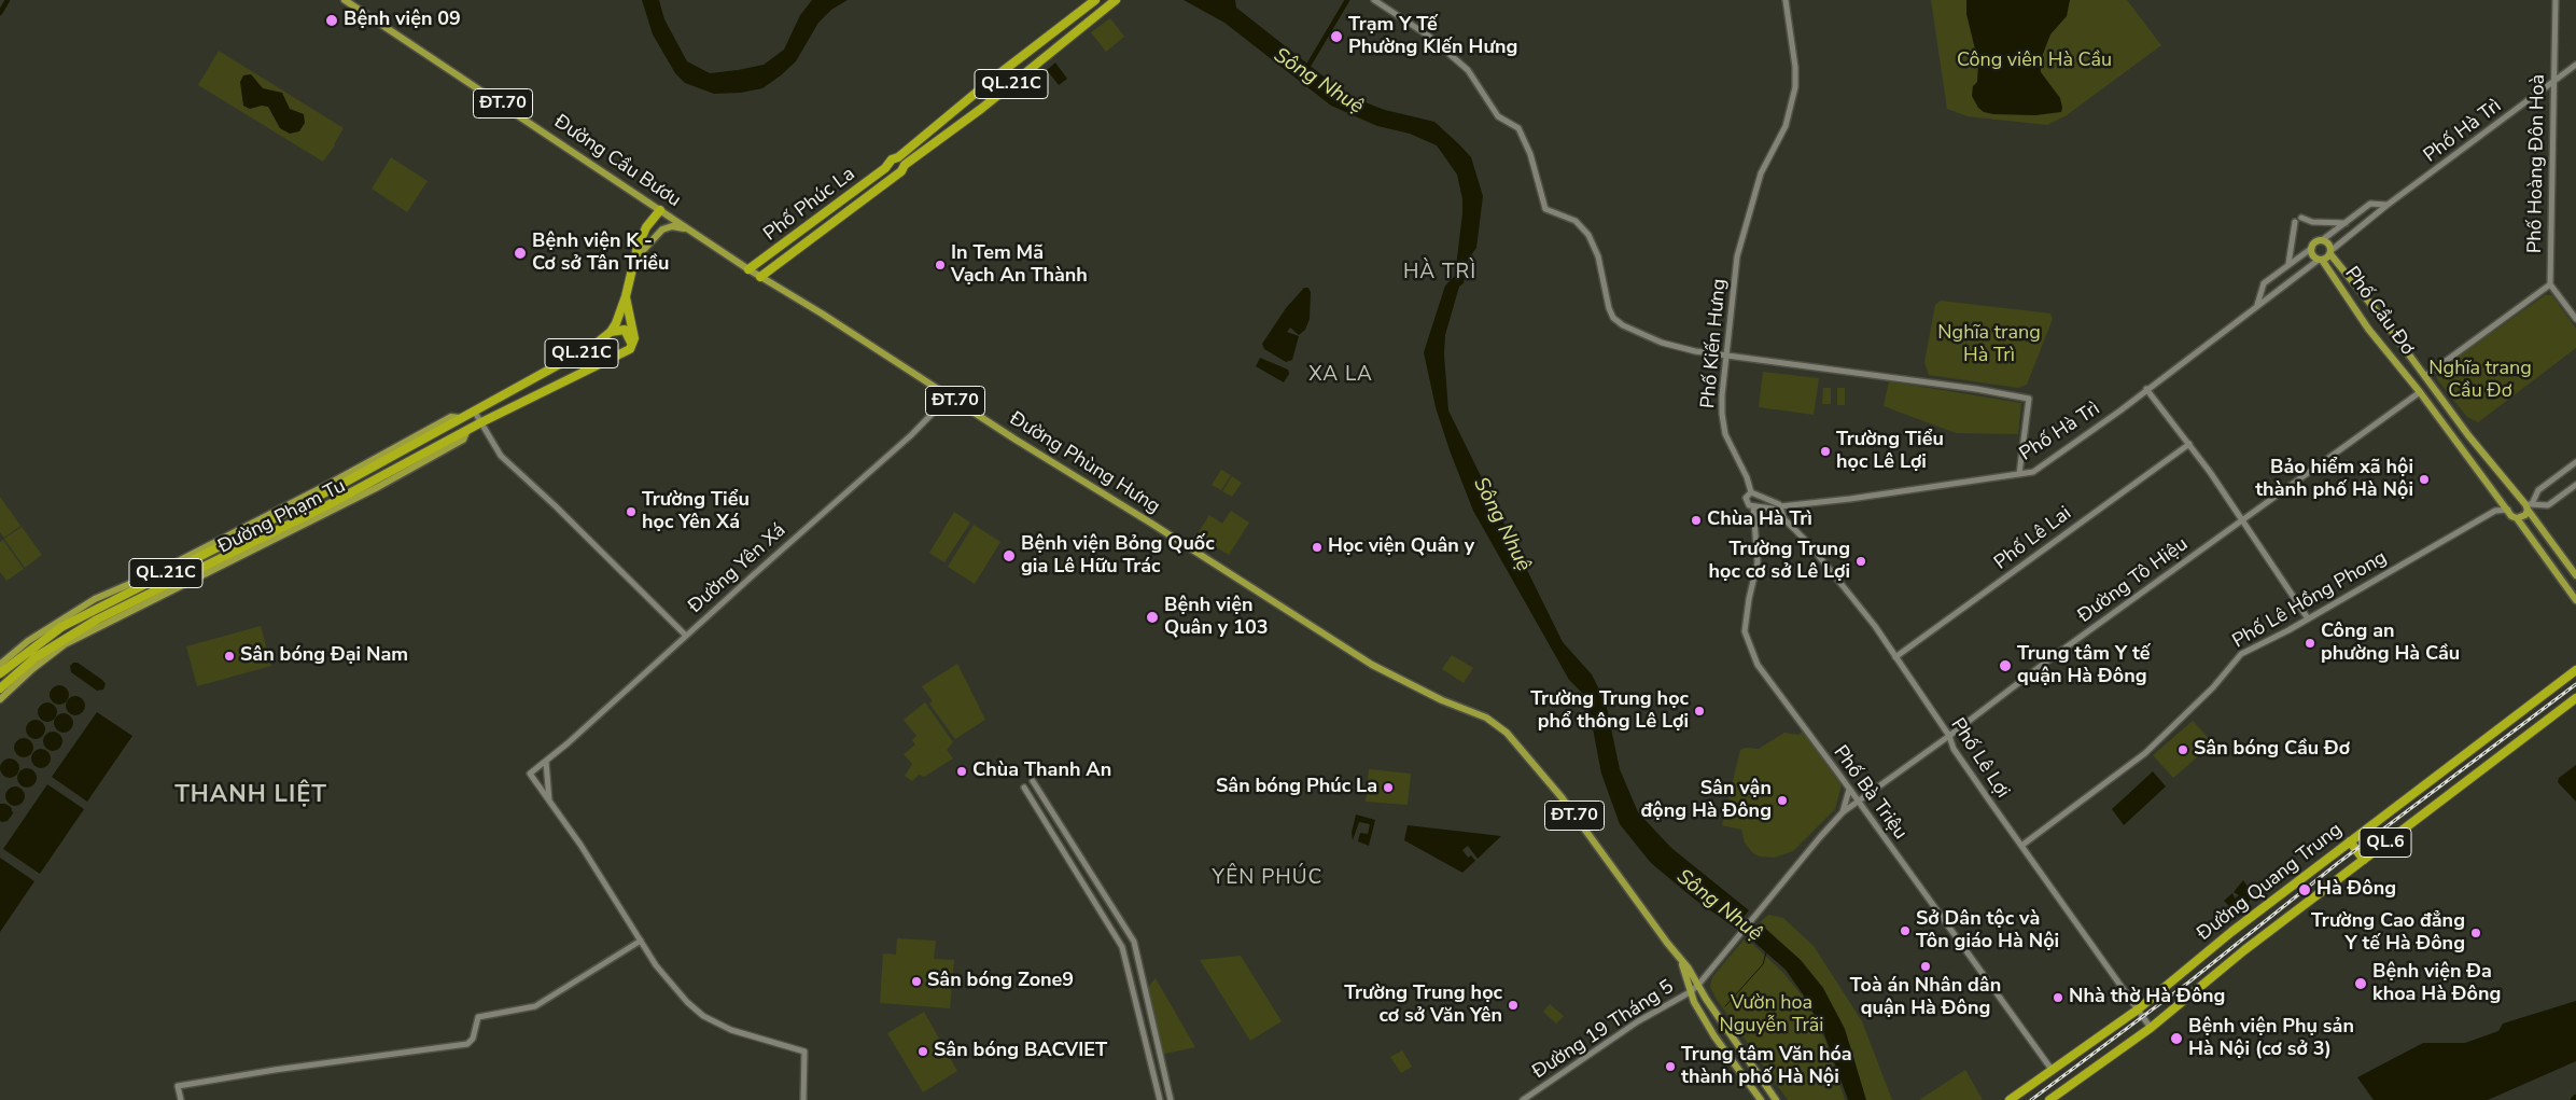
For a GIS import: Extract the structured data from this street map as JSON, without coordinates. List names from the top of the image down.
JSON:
{
  "streets": {
    "highway": [
      "QL.21C",
      "Phố Phúc La",
      "Đường Phạm Tu",
      "QL.6",
      "Đường Quang Trung"
    ],
    "main road": [
      "ĐT.70",
      "Đường Cầu Bươu",
      "Phố Cầu Đơ",
      "Đường Phùng Hưng"
    ],
    "street": [
      "Phố Hà Trì",
      "Phố Hoàng Đôn Hoà",
      "Phố Kiến Hưng",
      "Phố Lê Lai",
      "Đường Yên Xá",
      "Đường Tô Hiệu",
      "Phố Lê Hồng Phong",
      "Phố Lê Lợi",
      "Phố Bà Triệu",
      "Đường 19 Tháng 5"
    ]
  },
  "crossings": [
    ["QL.21C", "Phố Phúc La"],
    ["Phố Hà Trì", "Phố Hoàng Đôn Hoà"],
    ["Phố Hà Trì", "Phố Cầu Đơ"],
    ["Phố Hà Trì", "Phố Lê Lợi"],
    ["Đường Cầu Bươu", "Đường Phùng Hưng"],
    ["Đường Cầu Bươu", "Đường Phạm Tu"],
    ["Phố Phúc La", "Đường Phùng Hưng"],
    ["Phố Cầu Đơ", "Đường Tô Hiệu"],
    ["Phố Cầu Đơ", "Phố Lê Hồng Phong"],
    ["Phố Kiến Hưng", "Phố Bà Triệu"],
    ["Đường Phùng Hưng", "Đường Yên Xá"],
    ["Đường Phùng Hưng", "Đường Tô Hiệu"],
    ["Đường Phùng Hưng", "Đường 19 Tháng 5"],
    ["Phố Lê Lai", "Phố Lê Lợi"],
    ["Đường Tô Hiệu", "Phố Lê Lợi"],
    ["Đường Tô Hiệu", "Phố Bà Triệu"],
    ["Đường Tô Hiệu", "Đường 19 Tháng 5"],
    ["Phố Lê Hồng Phong", "Phố Lê Lợi"],
    ["Phố Lê Lợi", "Đường Quang Trung"],
    ["Phố Bà Triệu", "Đường Quang Trung"]
  ],
  "districts": [
    "HÀ TRÌ",
    "XA LA",
    "THANH LIỆT",
    "YÊN PHÚC"
  ],
  "water": ["Sông Nhuệ"],
  "parks": [
    "Công viên Hà Cầu",
    "Nghĩa trang Hà Trì",
    "Nghĩa trang Cầu Đơ",
    "Vườn hoa Nguyễn Trãi"
  ],
  "places": [
    "Bệnh viện 09",
    "Trạm Y Tế Phường KIến Hưng",
    "Bệnh viện K - Cơ sở Tân Triều",
    "In Tem Mã Vạch An Thành",
    "Trường Tiểu học Lê Lợi",
    "Bảo hiểm xã hội thành phố Hà Nội",
    "Trường Tiểu học Yên Xá",
    "Chùa Hà Trì",
    "Học viện Quân y",
    "Bệnh viện Bỏng Quốc gia Lê Hữu Trác",
    "Trường Trung học cơ sở Lê Lợi",
    "Bệnh viện Quân y 103",
    "Công an phường Hà Cầu",
    "Sân bóng Đại Nam",
    "Trung tâm Y tế quận Hà Đông",
    "Trường Trung học phổ thông Lê Lợi",
    "Sân bóng Cầu Đơ",
    "Chùa Thanh An",
    "Sân bóng Phúc La",
    "Sân vận động Hà Đông",
    "Hà Đông",
    "Sở Dân tộc và Tôn giáo Hà Nội",
    "Trường Cao đẳng Y tế Hà Đông",
    "Toà án Nhân dân quận Hà Đông",
    "Sân bóng Zone9",
    "Bệnh viện Đa khoa Hà Đông",
    "Nhà thờ Hà Đông",
    "Trường Trung học cơ sở Văn Yên",
    "Bệnh viện Phụ sản Hà Nội (cơ sở 3)",
    "Sân bóng BACVIET",
    "Trung tâm Văn hóa thành phố Hà Nội"
  ]
}
